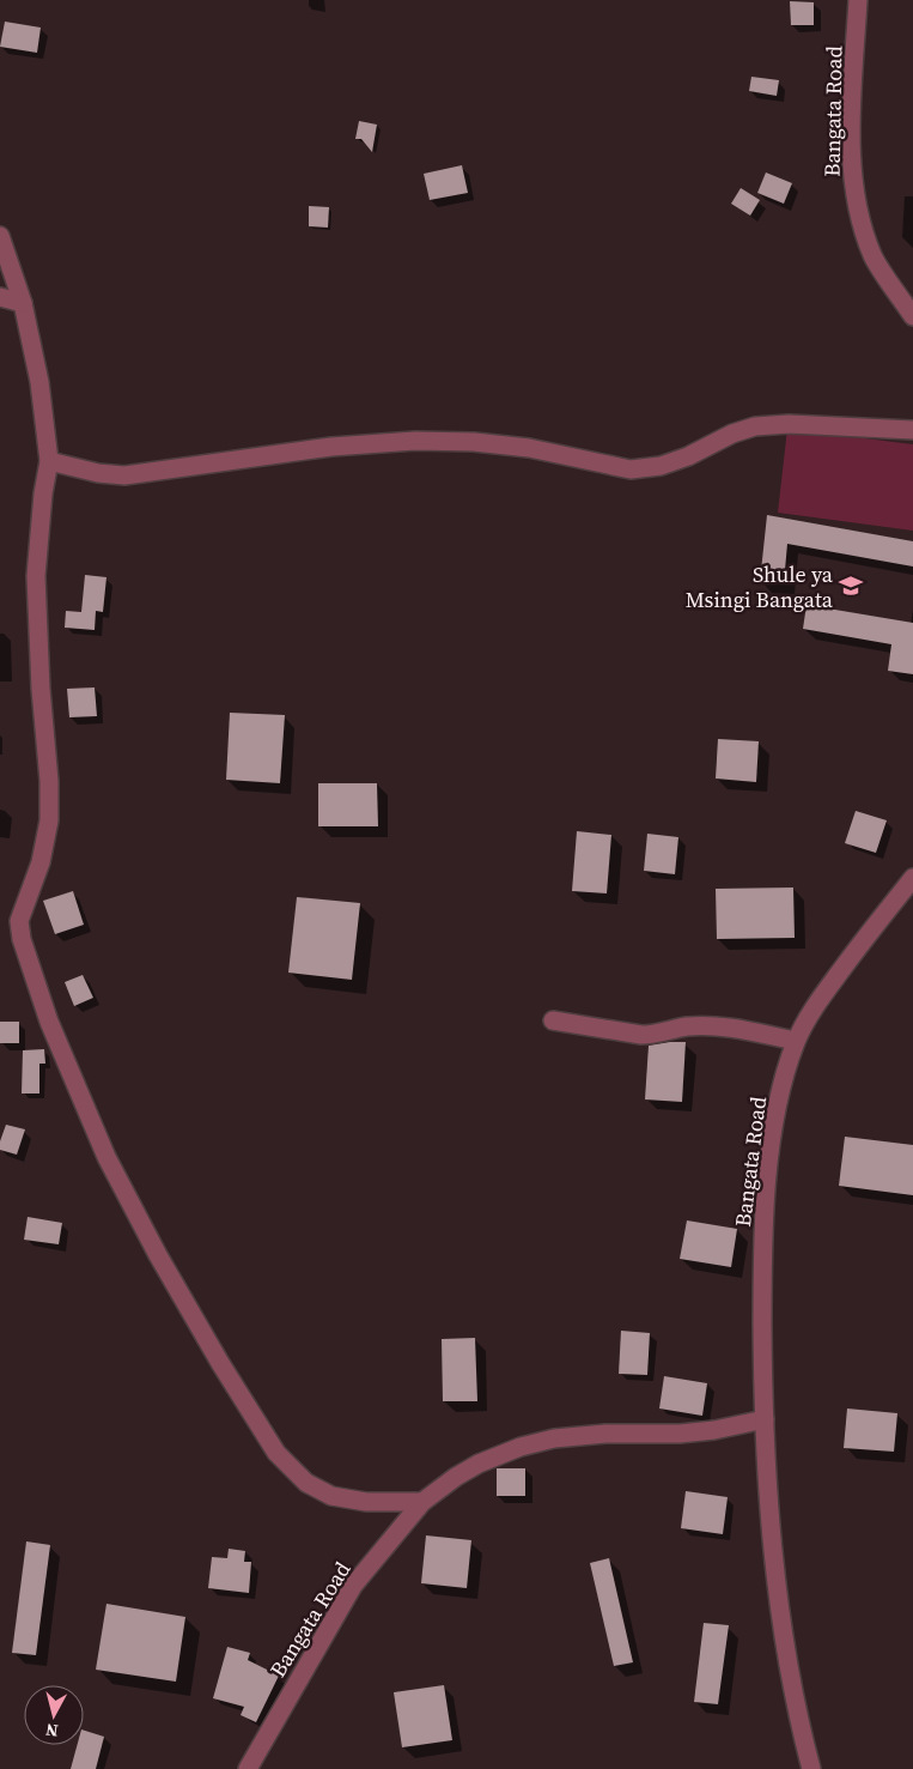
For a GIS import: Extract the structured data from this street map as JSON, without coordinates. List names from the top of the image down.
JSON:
{
  "streets": {
    "street": ["Bangata Road"]
  },
  "places": {
    "school or university": ["Shule ya Msingi Bangata"]
  },
  "north": "bottom"
}
